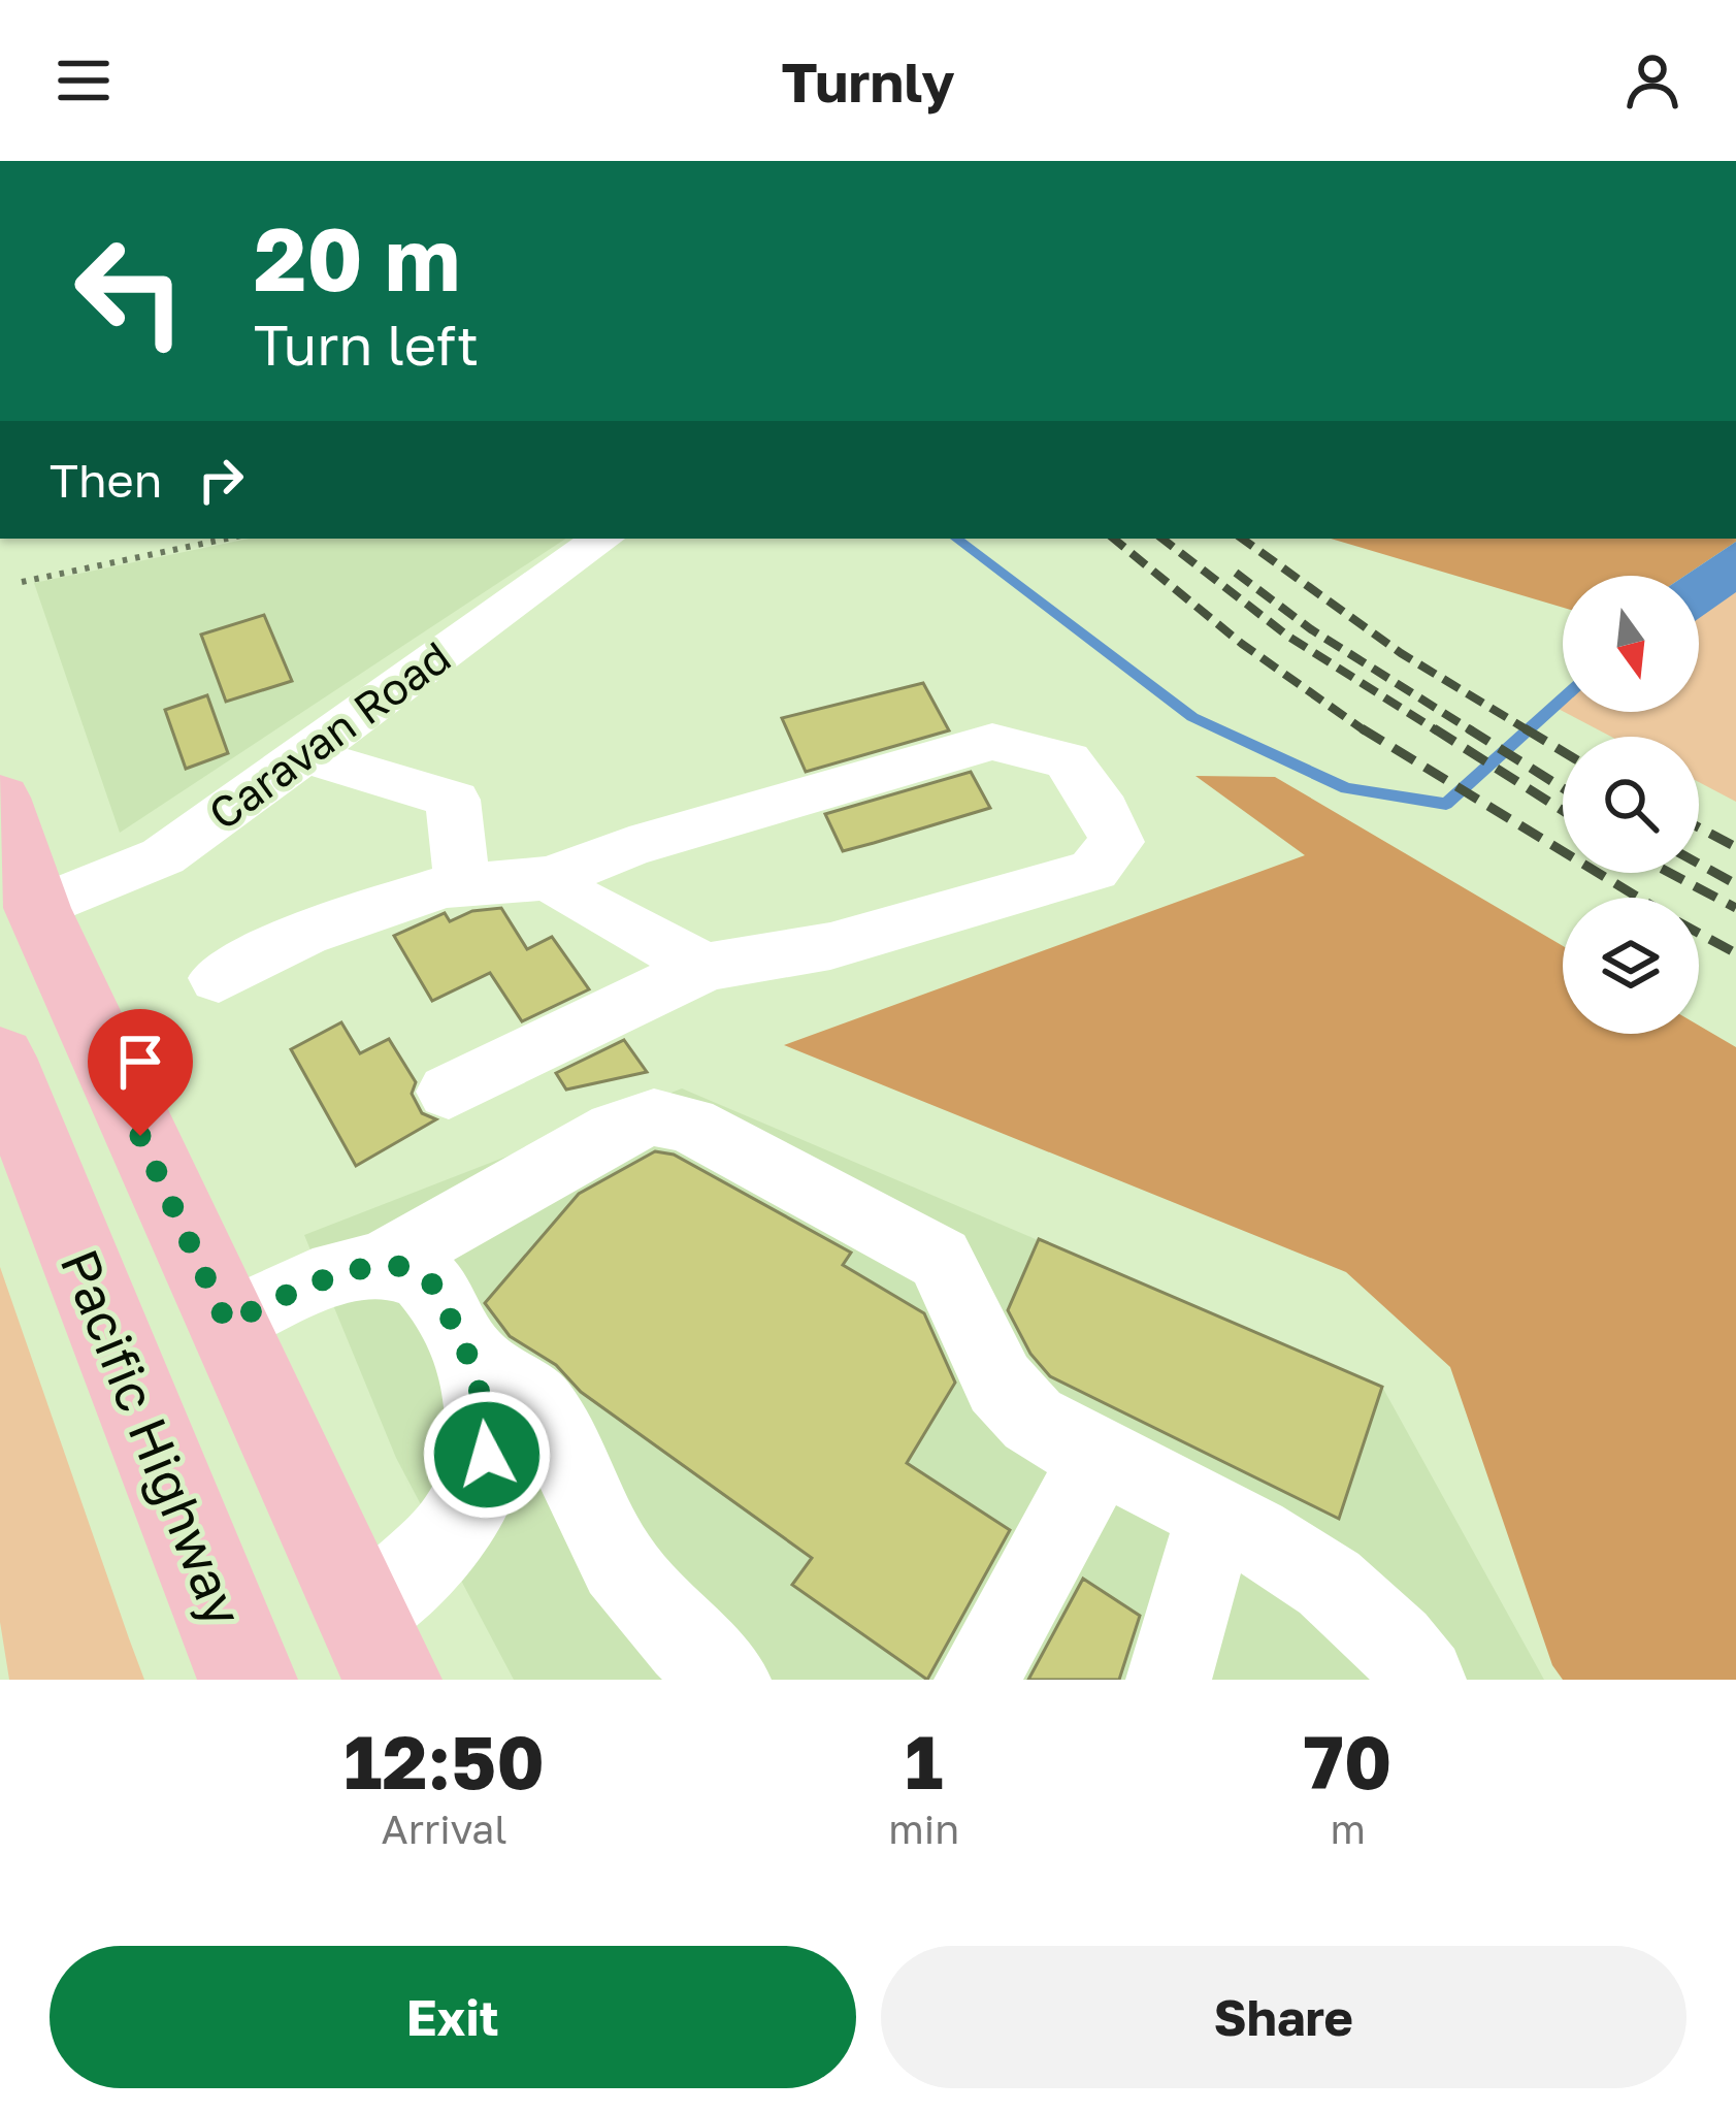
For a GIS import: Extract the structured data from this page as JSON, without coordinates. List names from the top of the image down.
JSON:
{
  "streets": {
    "main road": ["Pacific Highway"],
    "lane": ["Caravan Road"]
  },
  "north": "bottom",
  "page": {
    "header": "Turnly",
    "turn": ["20 m", "Turn left"],
    "then": "Then",
    "eta": [
      "12:50",
      "Arrival",
      "1",
      "min",
      "70",
      "m"
    ],
    "buttons": ["Exit", "Share"]
  }
}
